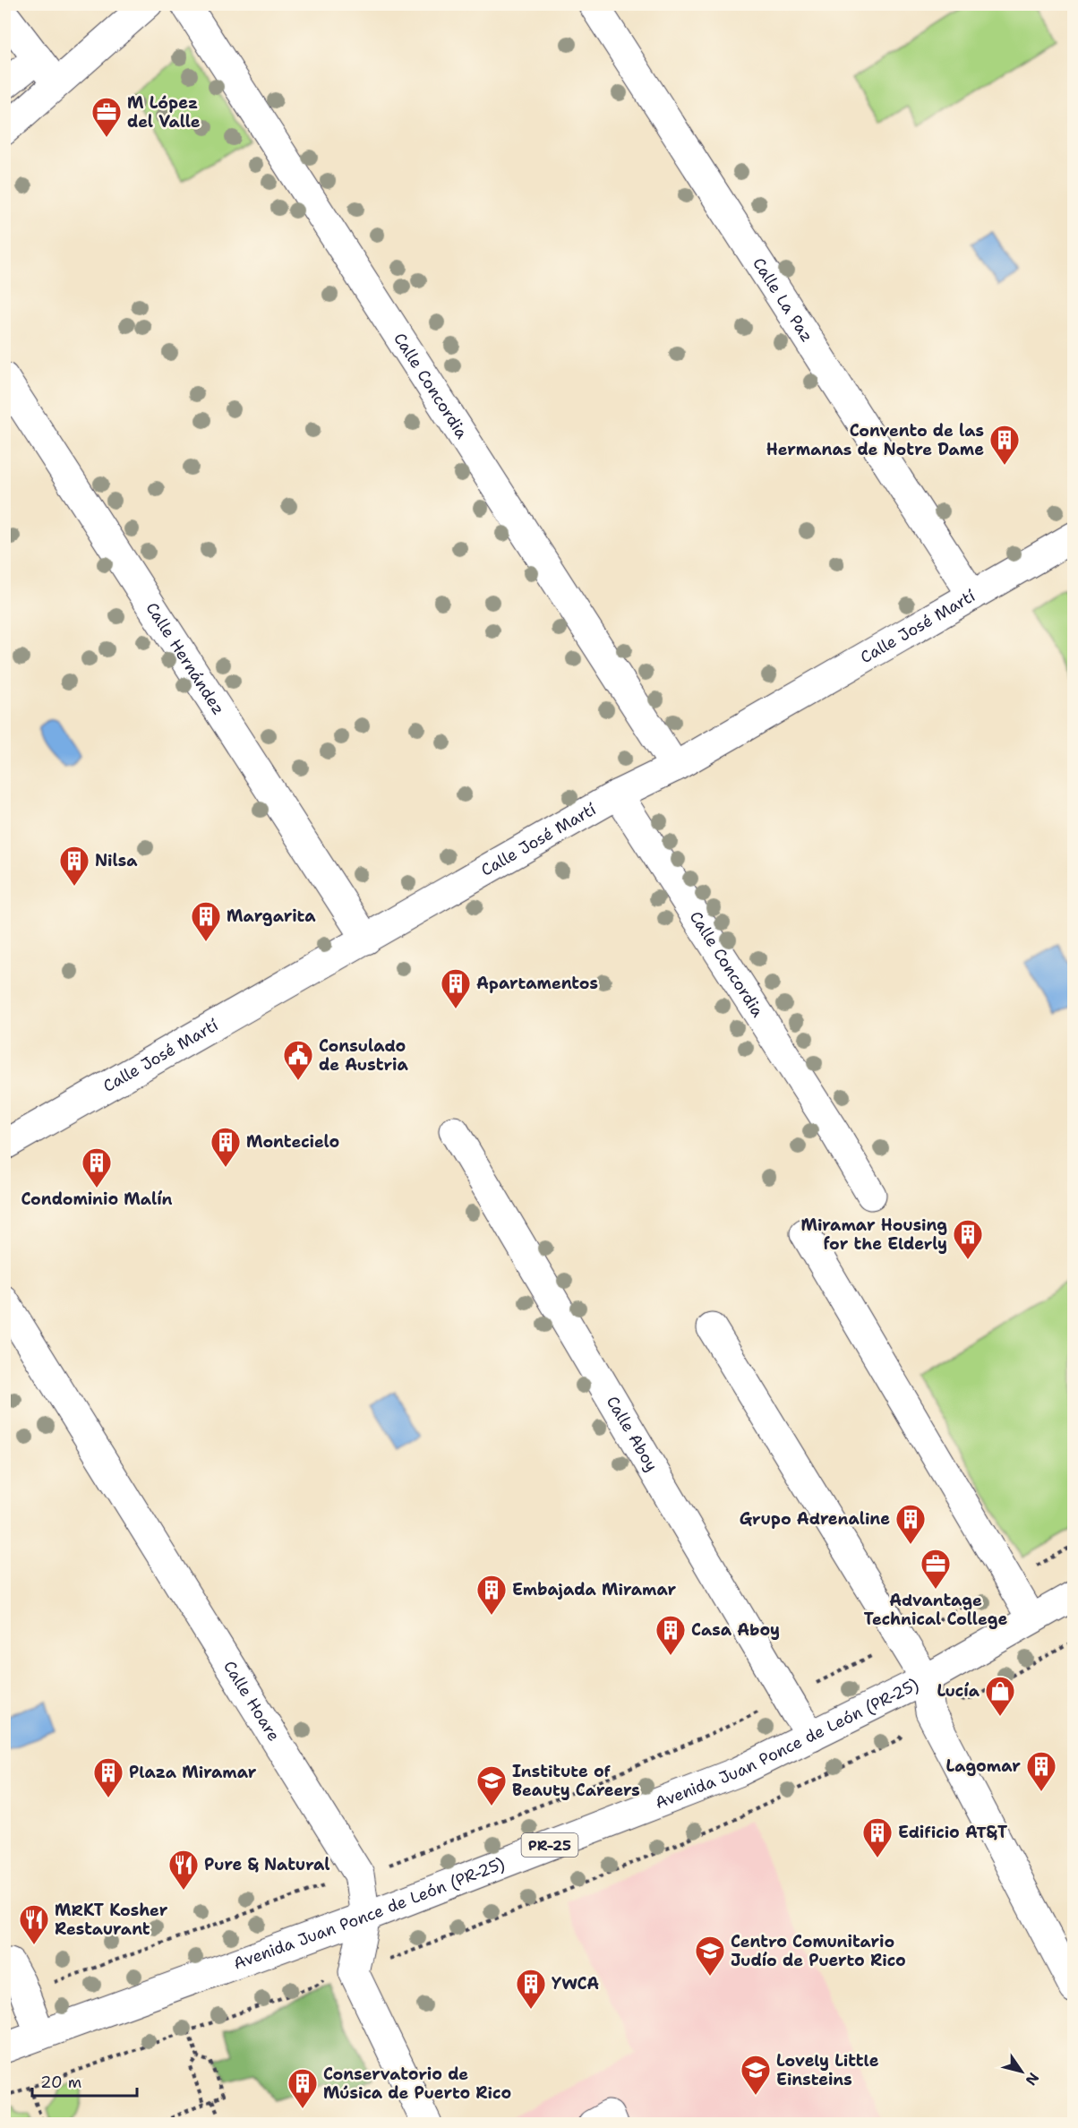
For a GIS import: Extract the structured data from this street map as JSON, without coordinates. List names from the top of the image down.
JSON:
{
  "streets": {
    "street": [
      "Calle La Paz",
      "Calle Concordia",
      "Calle José Martí",
      "Calle Hernández",
      "Calle Aboy",
      "Calle Hoare",
      "Avenida Juan Ponce de León (PR-25)",
      "PR-25"
    ]
  },
  "crossings": [
    ["Calle La Paz", "Calle José Martí"],
    ["Calle Concordia", "Calle José Martí"],
    ["Calle José Martí", "Calle Hernández"],
    ["Calle Aboy", "Avenida Juan Ponce de León (PR-25)"],
    ["Calle Hoare", "Avenida Juan Ponce de León (PR-25)"]
  ],
  "places": {
    "office": ["M López del Valle", "Advantage Technical College"],
    "building": [
      "Convento de las Hermanas de Notre Dame",
      "Nilsa",
      "Margarita",
      "Apartamentos",
      "Montecielo",
      "Condominio Malín",
      "Miramar Housing for the Elderly",
      "Grupo Adrenaline",
      "Embajada Miramar",
      "Casa Aboy",
      "Lagomar",
      "Plaza Miramar",
      "Edificio AT&T",
      "YWCA",
      "Conservatorio de Música de Puerto Rico"
    ],
    "public building": ["Consulado de Austria"],
    "shop": ["Lucía"],
    "school or university": ["Institute of Beauty Careers", "Centro Comunitario Judío de Puerto Rico", "Lovely Little Einsteins"],
    "restaurant": ["Pure & Natural", "MRKT Kosher Restaurant"]
  },
  "scale_bar": "20 m",
  "north": "bottom right"
}
